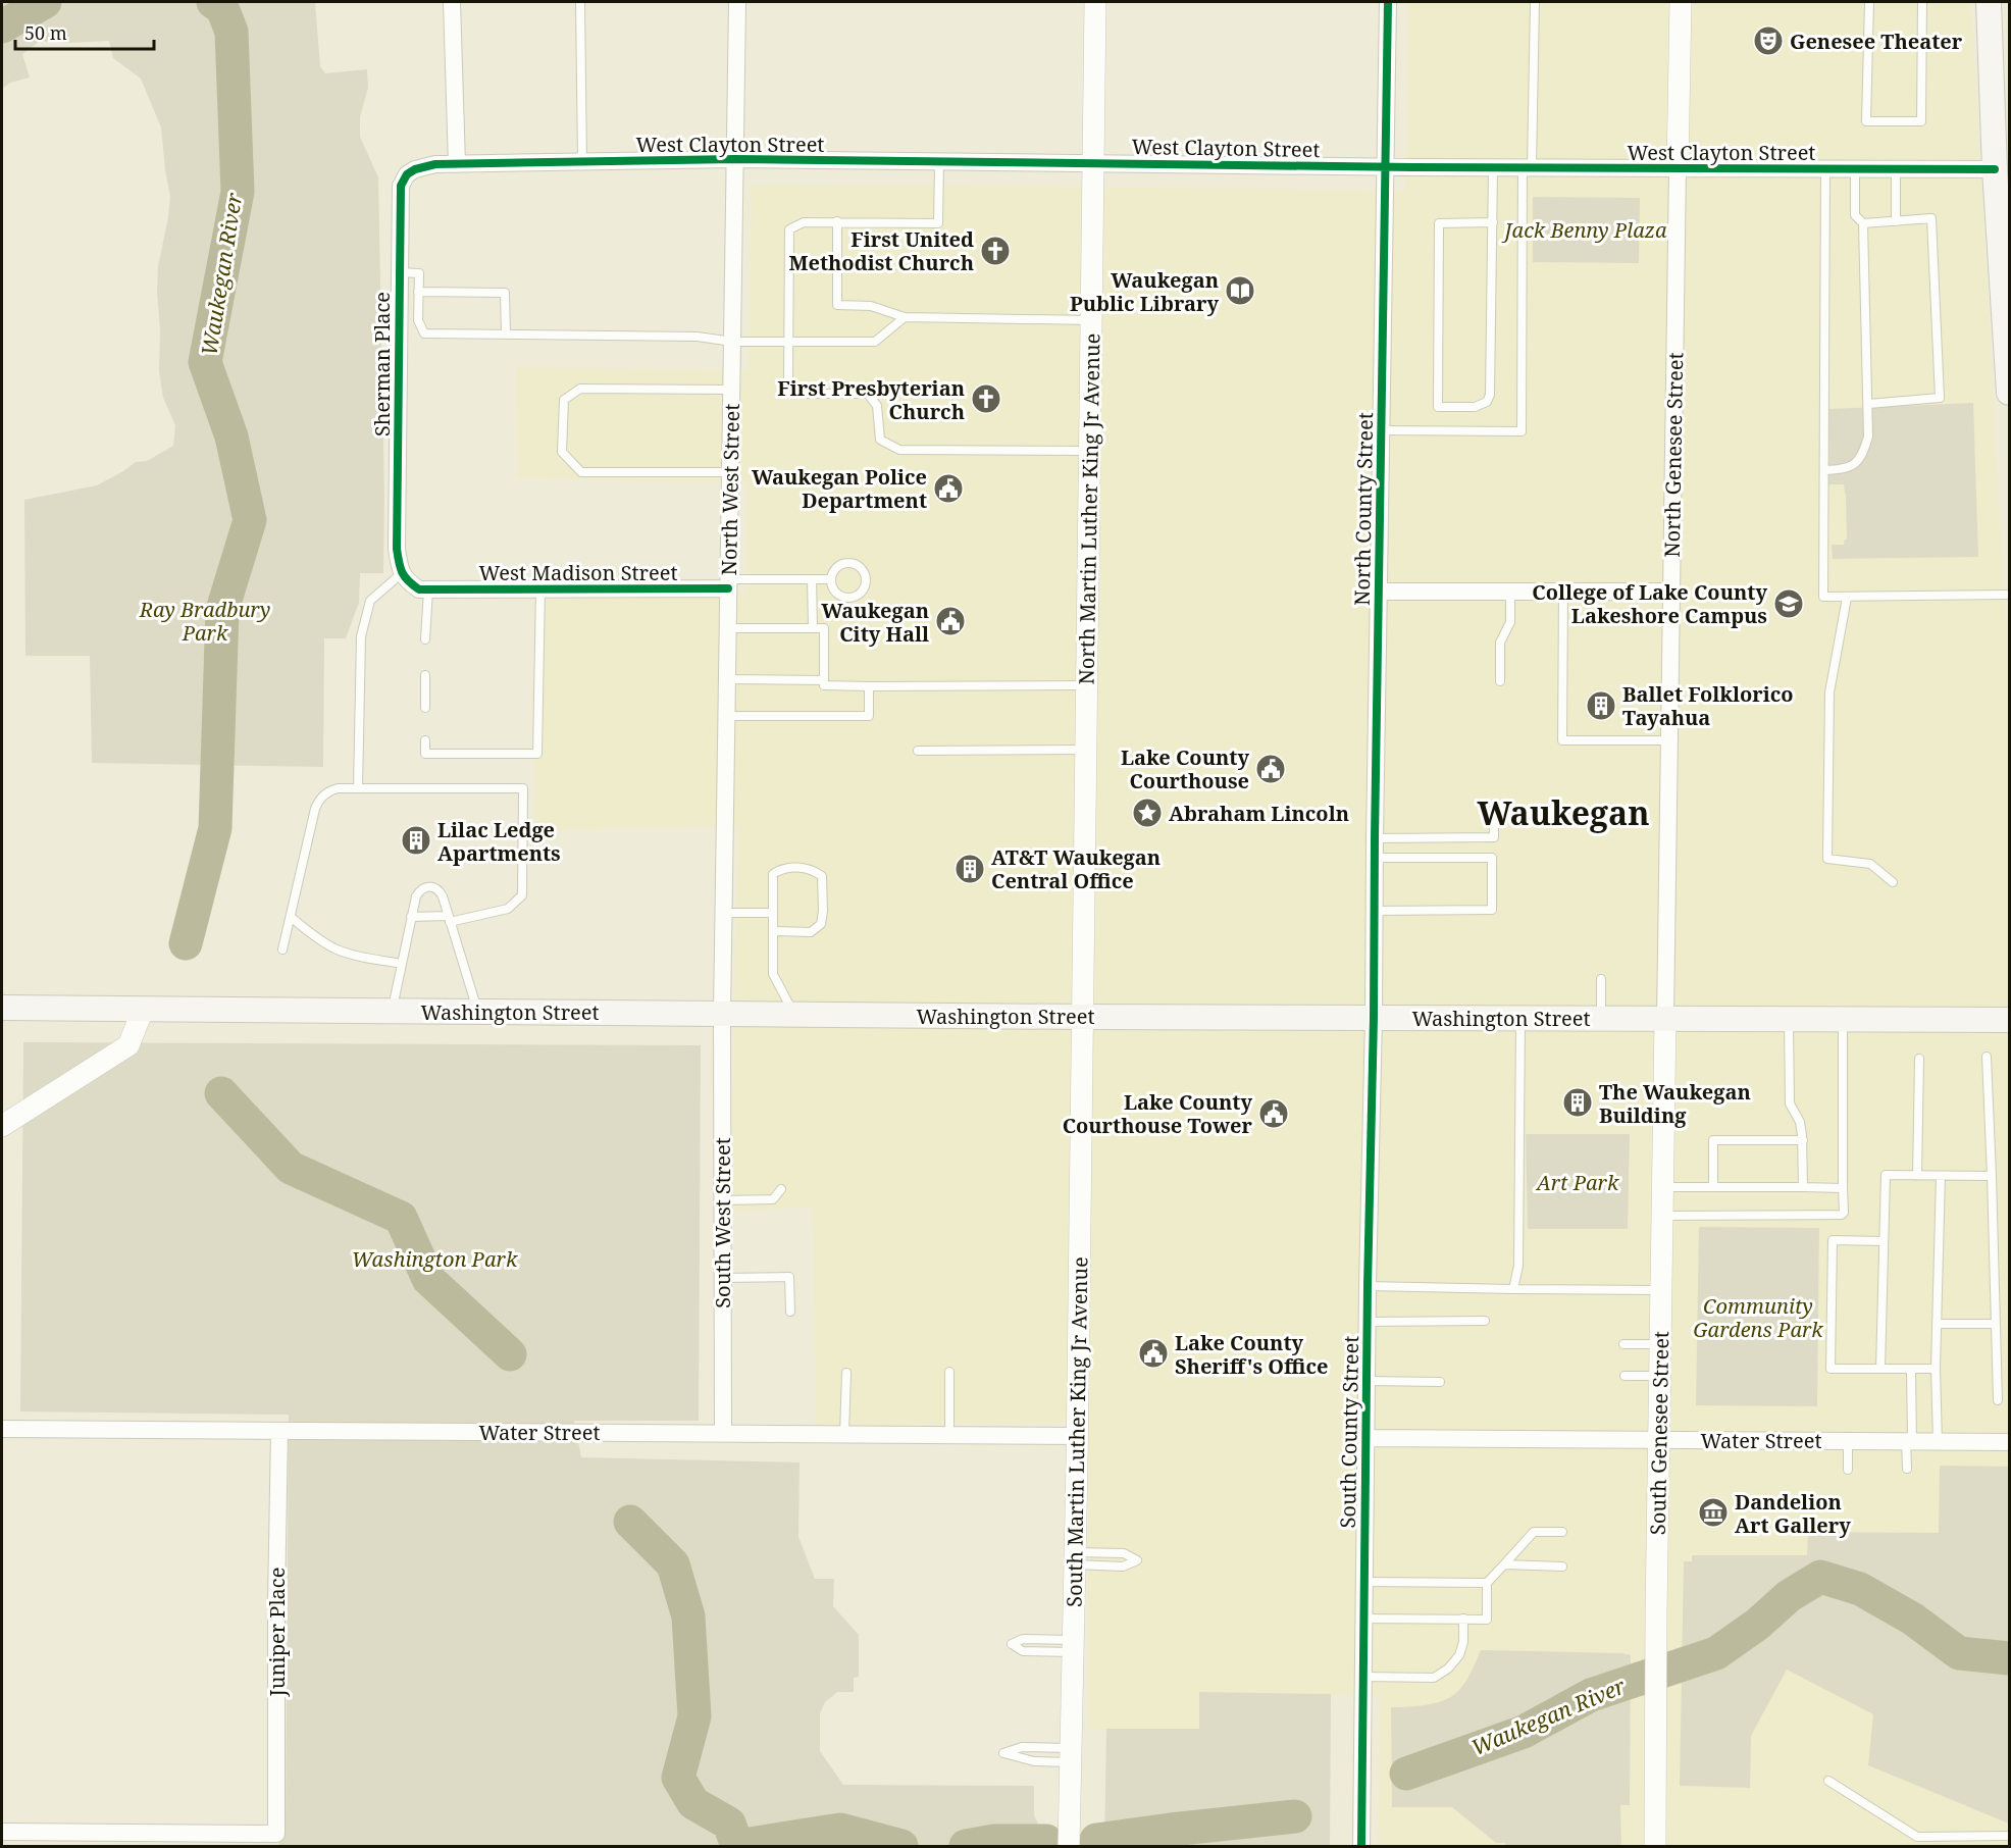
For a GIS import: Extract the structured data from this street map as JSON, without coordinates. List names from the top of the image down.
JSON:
{
  "streets": {
    "main road": ["Washington Street"],
    "street": [
      "West Clayton Street",
      "Sherman Place",
      "North Genesee Street",
      "North West Street",
      "North Martin Luther King Jr Avenue",
      "North County Street",
      "West Madison Street",
      "South West Street",
      "Water Street",
      "South Martin Luther King Jr Avenue",
      "South County Street",
      "South Genesee Street",
      "Juniper Place"
    ]
  },
  "crossings": [
    ["West Clayton Street", "Sherman Place"],
    ["West Clayton Street", "North Genesee Street"],
    ["West Clayton Street", "North West Street"],
    ["West Clayton Street", "North Martin Luther King Jr Avenue"],
    ["West Clayton Street", "North County Street"],
    ["North Genesee Street", "Washington Street"],
    ["North Genesee Street", "South Genesee Street"],
    ["North West Street", "West Madison Street"],
    ["North West Street", "Washington Street"],
    ["North West Street", "South West Street"],
    ["North Martin Luther King Jr Avenue", "Washington Street"],
    ["North Martin Luther King Jr Avenue", "South Martin Luther King Jr Avenue"],
    ["North County Street", "Washington Street"],
    ["North County Street", "South County Street"],
    ["Washington Street", "South West Street"],
    ["Washington Street", "South Martin Luther King Jr Avenue"],
    ["Washington Street", "South County Street"],
    ["Washington Street", "South Genesee Street"],
    ["South West Street", "Water Street"],
    ["Water Street", "South Martin Luther King Jr Avenue"],
    ["Water Street", "South County Street"],
    ["Water Street", "South Genesee Street"],
    ["Water Street", "Juniper Place"]
  ],
  "districts": ["Waukegan"],
  "water": ["Waukegan River"],
  "parks": [
    "Jack Benny Plaza",
    "Ray Bradbury Park",
    "Art Park",
    "Washington Park",
    "Community Gardens Park"
  ],
  "places": {
    "theatre": ["Genesee Theater"],
    "church": ["First United Methodist Church", "First Presbyterian Church"],
    "library": ["Waukegan Public Library"],
    "public building": [
      "Waukegan Police Department",
      "Waukegan City Hall",
      "Lake County Courthouse",
      "Lake County Courthouse Tower",
      "Lake County Sheriff's Office"
    ],
    "school or university": ["College of Lake County Lakeshore Campus"],
    "building": [
      "Ballet Folklorico Tayahua",
      "Lilac Ledge Apartments",
      "AT&T Waukegan Central Office",
      "The Waukegan Building"
    ],
    "place": ["Abraham Lincoln"],
    "museum": ["Dandelion Art Gallery"]
  },
  "scale_bar": "50 m"
}
